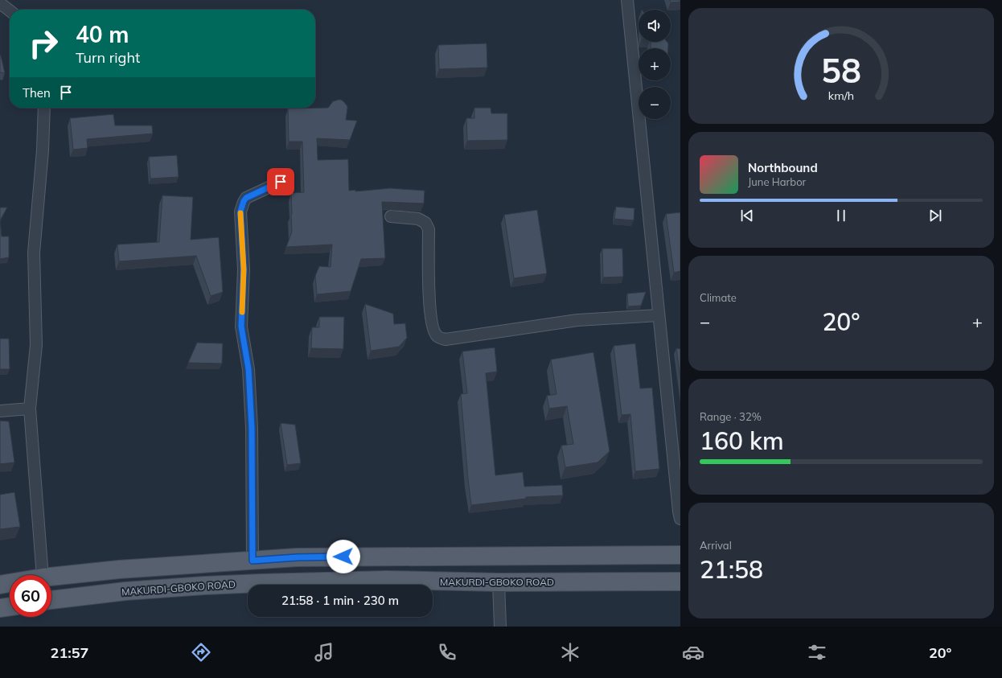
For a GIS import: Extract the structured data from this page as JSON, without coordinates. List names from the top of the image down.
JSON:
{
  "streets": {
    "main road": ["MAKURDI-GBOKO ROAD"]
  },
  "page": {
    "map_buttons": ["+", "−"],
    "turn": ["40 m", "Turn right"],
    "then": "Then",
    "song": ["Northbound", "June Harbor"],
    "tile": [
      "Climate",
      ["Range · 32%", "160 km"],
      ["Arrival", "21:58"]
    ],
    "heat": ["−", "20°", "+"],
    "limit": "60",
    "trip": "21:58 · 1 min · 230 m",
    "tabs": ["21:57", "20°"],
    "gauge": ["58", "km/h"]
  }
}
